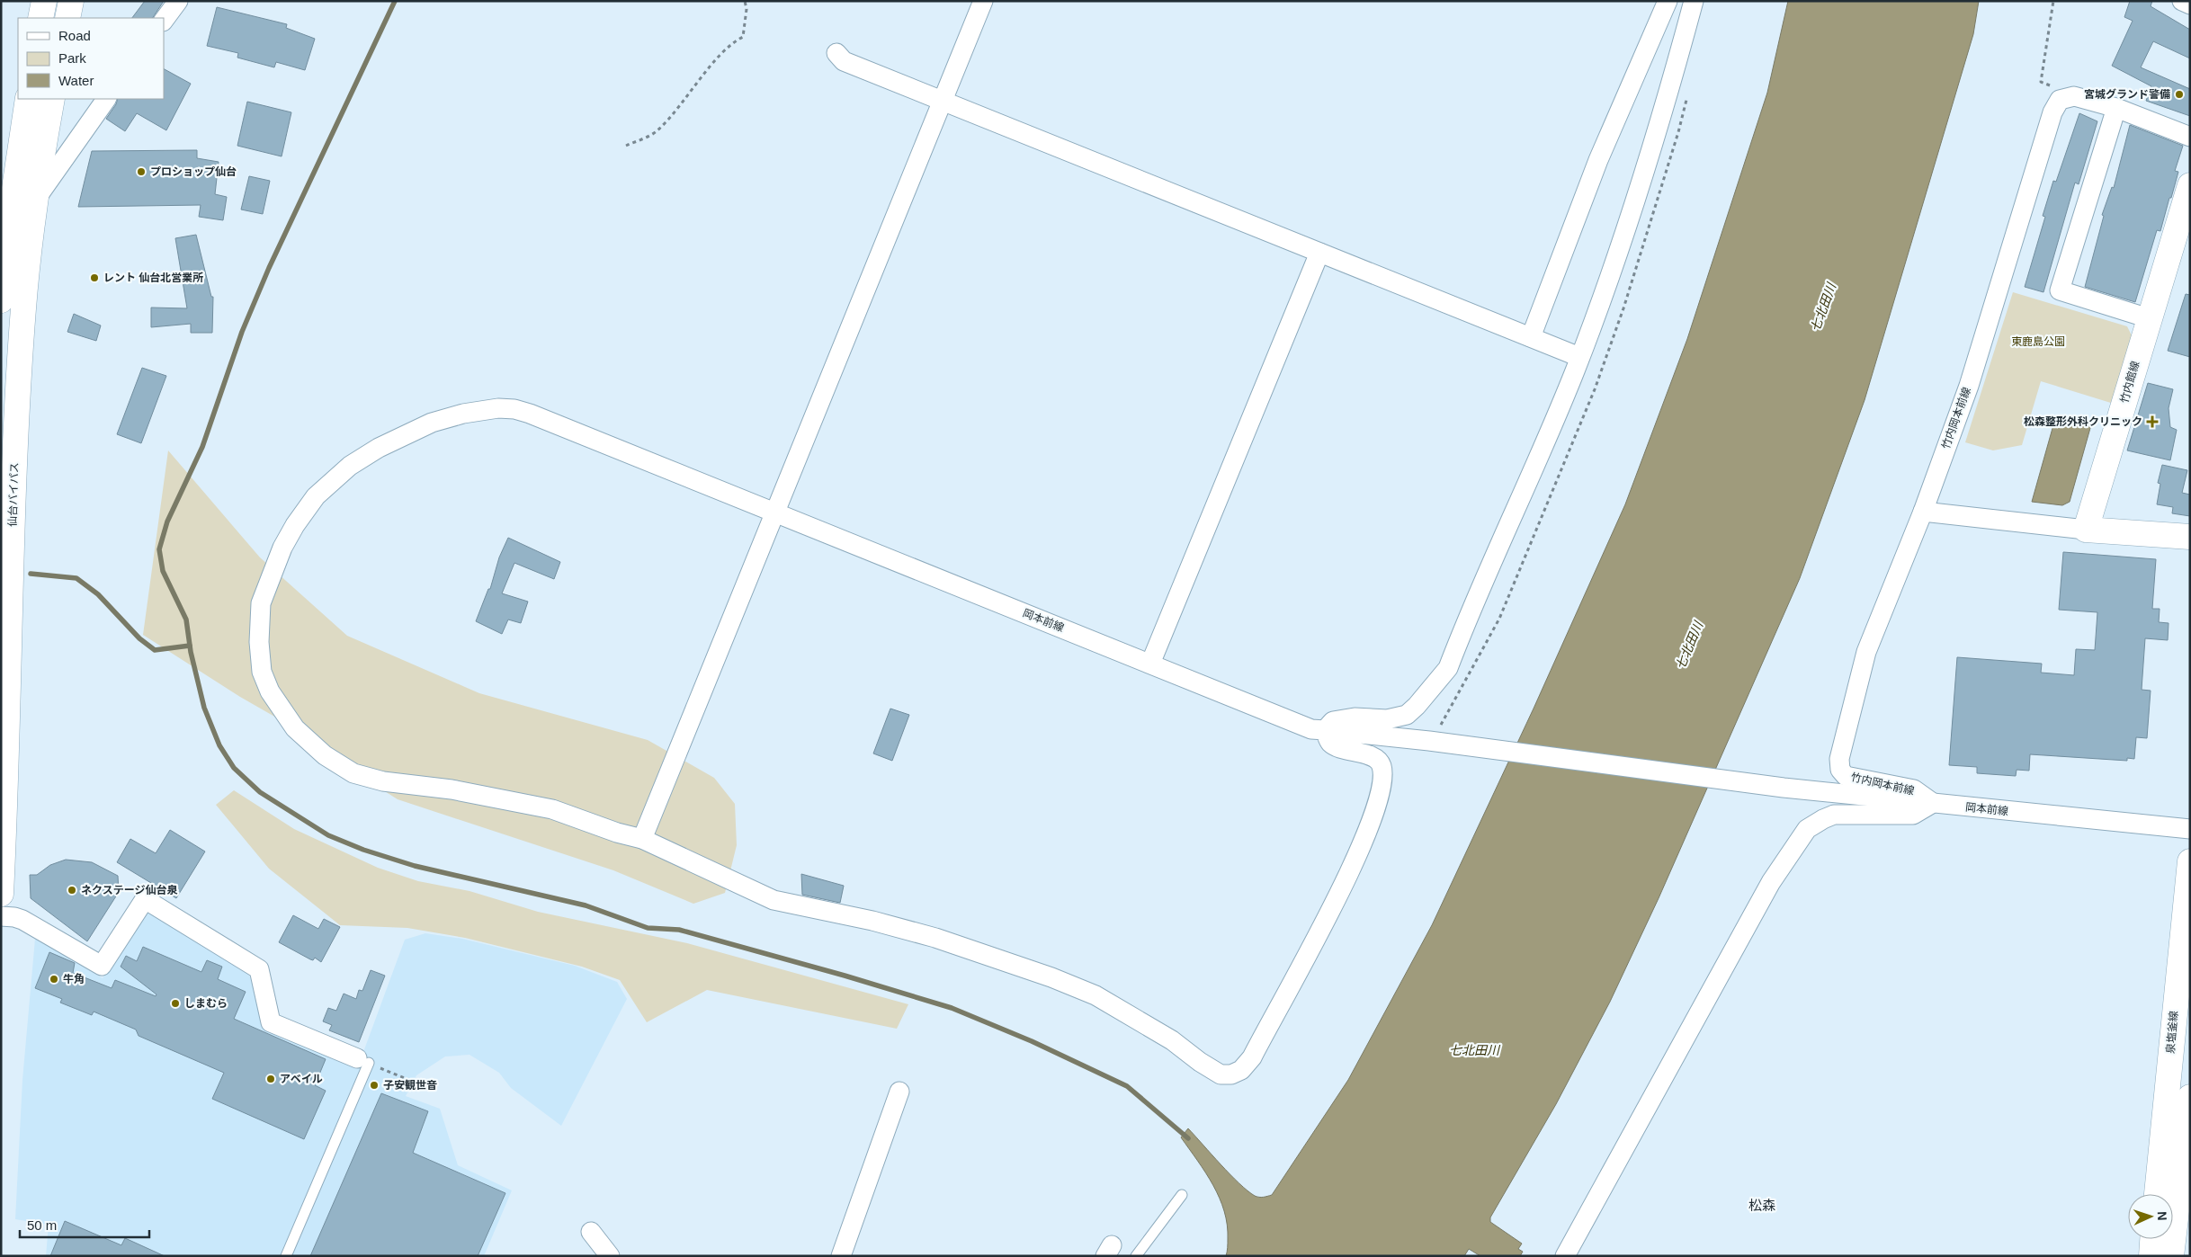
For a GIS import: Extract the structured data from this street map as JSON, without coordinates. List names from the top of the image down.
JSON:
{
  "streets": {
    "main road": ["竹内館線", "仙台バイパス", "泉塩釜線"],
    "street": ["竹内岡本前線", "岡本前線"]
  },
  "crossings": [
    ["竹内岡本前線", "岡本前線"]
  ],
  "districts": ["松森"],
  "water": ["七北田川"],
  "parks": ["東鹿島公園"],
  "places": {
    "other": [
      "宮城グランド警備",
      "プロショップ仙台",
      "レント 仙台北営業所",
      "ネクステージ仙台泉",
      "牛角",
      "しまむら",
      "アベイル",
      "子安観世音"
    ],
    "health": ["松森整形外科クリニック"]
  },
  "legend": ["Road", "Park", "Water"],
  "scale_bar": "50 m",
  "north": "right"
}
